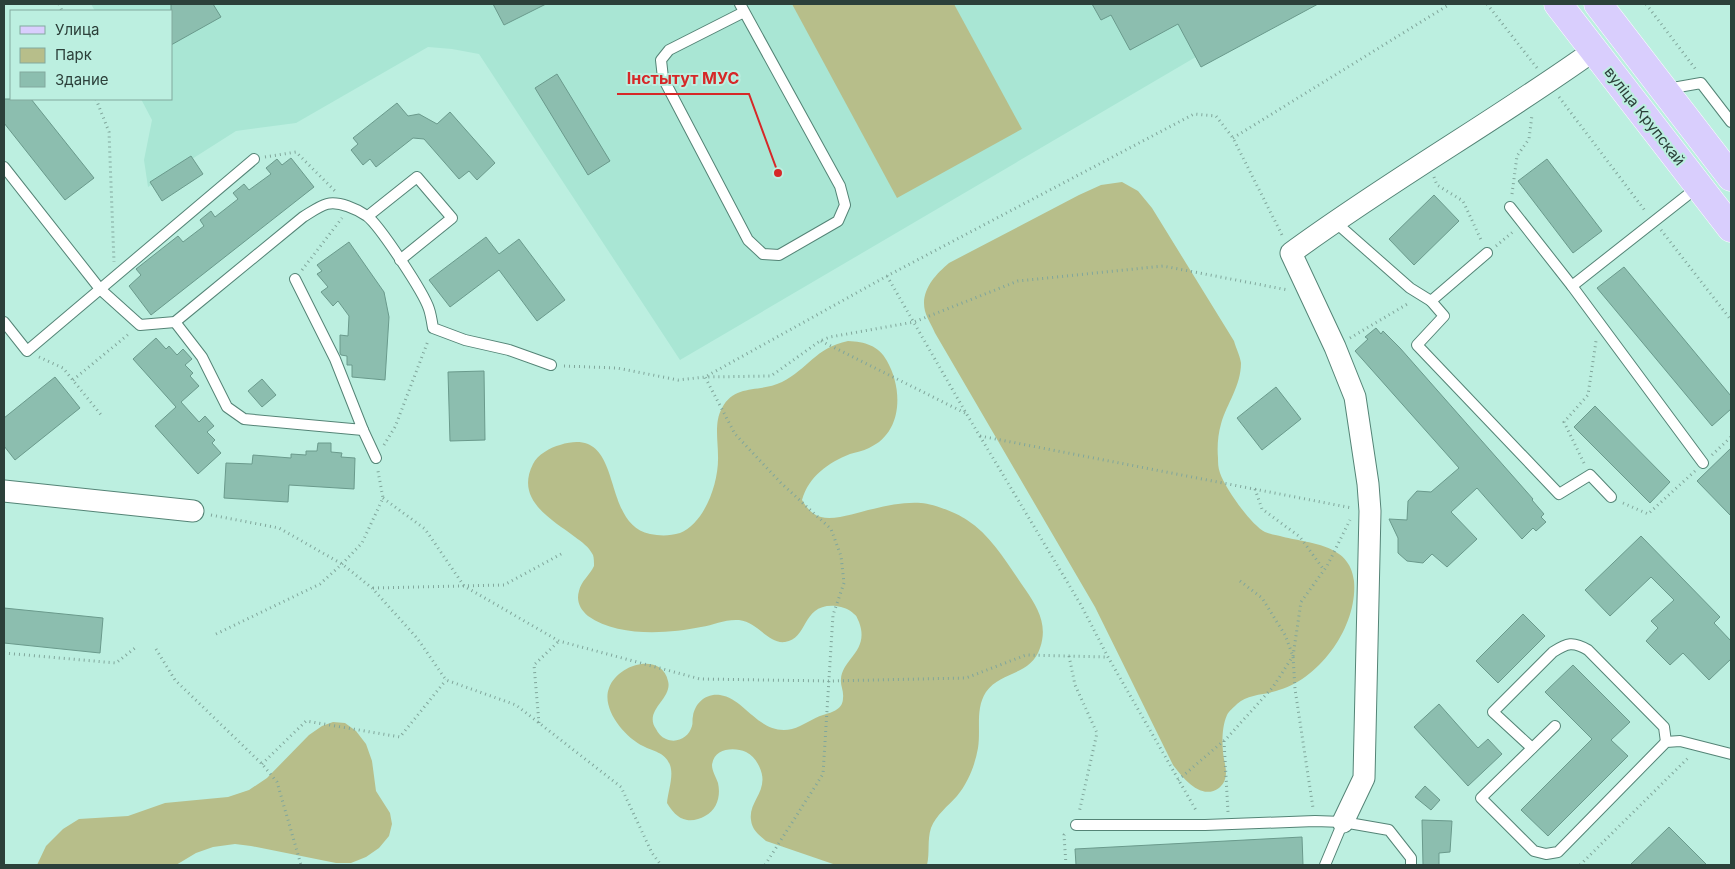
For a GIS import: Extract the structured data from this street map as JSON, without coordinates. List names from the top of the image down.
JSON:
{
  "streets": {
    "main road": ["вуліца Крупскай"]
  },
  "places": ["Інстытут МУС"],
  "legend": ["Улица", "Парк", "Здание"]
}
